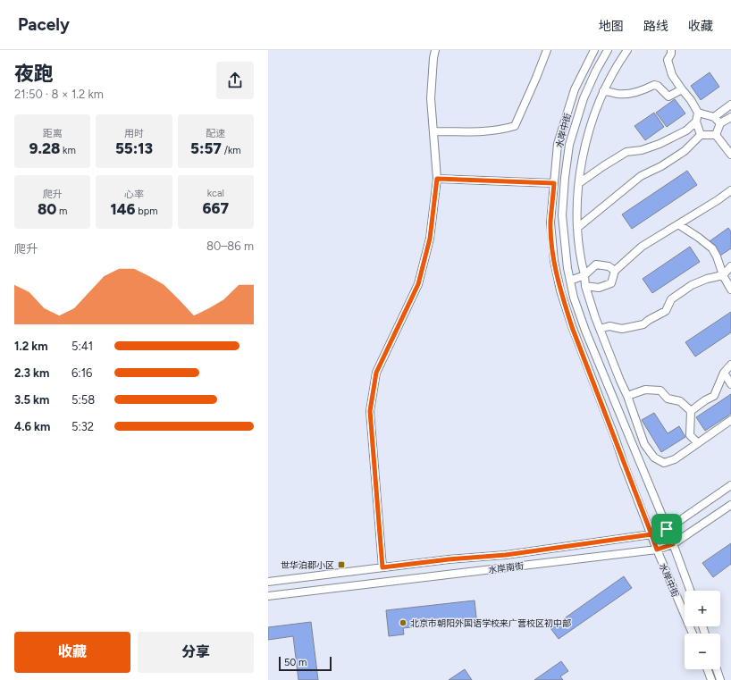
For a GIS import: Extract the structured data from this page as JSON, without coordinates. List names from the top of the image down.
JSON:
{
  "streets": {
    "street": ["水岸中街", "水岸南街"]
  },
  "crossings": [
    ["水岸中街", "水岸南街"]
  ],
  "places": {
    "transit": ["世华泊郡小区"],
    "other": ["北京市朝阳外国语学校来广营校区初中部"]
  },
  "scale_bar": "50 m",
  "page": {
    "header": "Pacely",
    "nav": ["地图", "路线", "收藏"],
    "heading": ["夜跑", "21:50 · 8 × 1.2 km"],
    "stats": [
      ["距离", "9.28 km"],
      ["用时", "55:13"],
      ["配速", "5:57 /km"],
      ["爬升", "80 m"],
      ["心率", "146 bpm"],
      ["kcal", "667"]
    ],
    "chart": ["爬升", "80–86 m"],
    "list": [
      {
        "name": "1.2 km",
        "note": "5:41"
      },
      {
        "name": "2.3 km",
        "note": "6:16"
      },
      {
        "name": "3.5 km",
        "note": "5:58"
      },
      {
        "name": "4.6 km",
        "note": "5:32"
      }
    ],
    "map_buttons": ["+", "−"],
    "buttons": ["收藏", "分享"],
    "scale": "50 m"
  }
}
